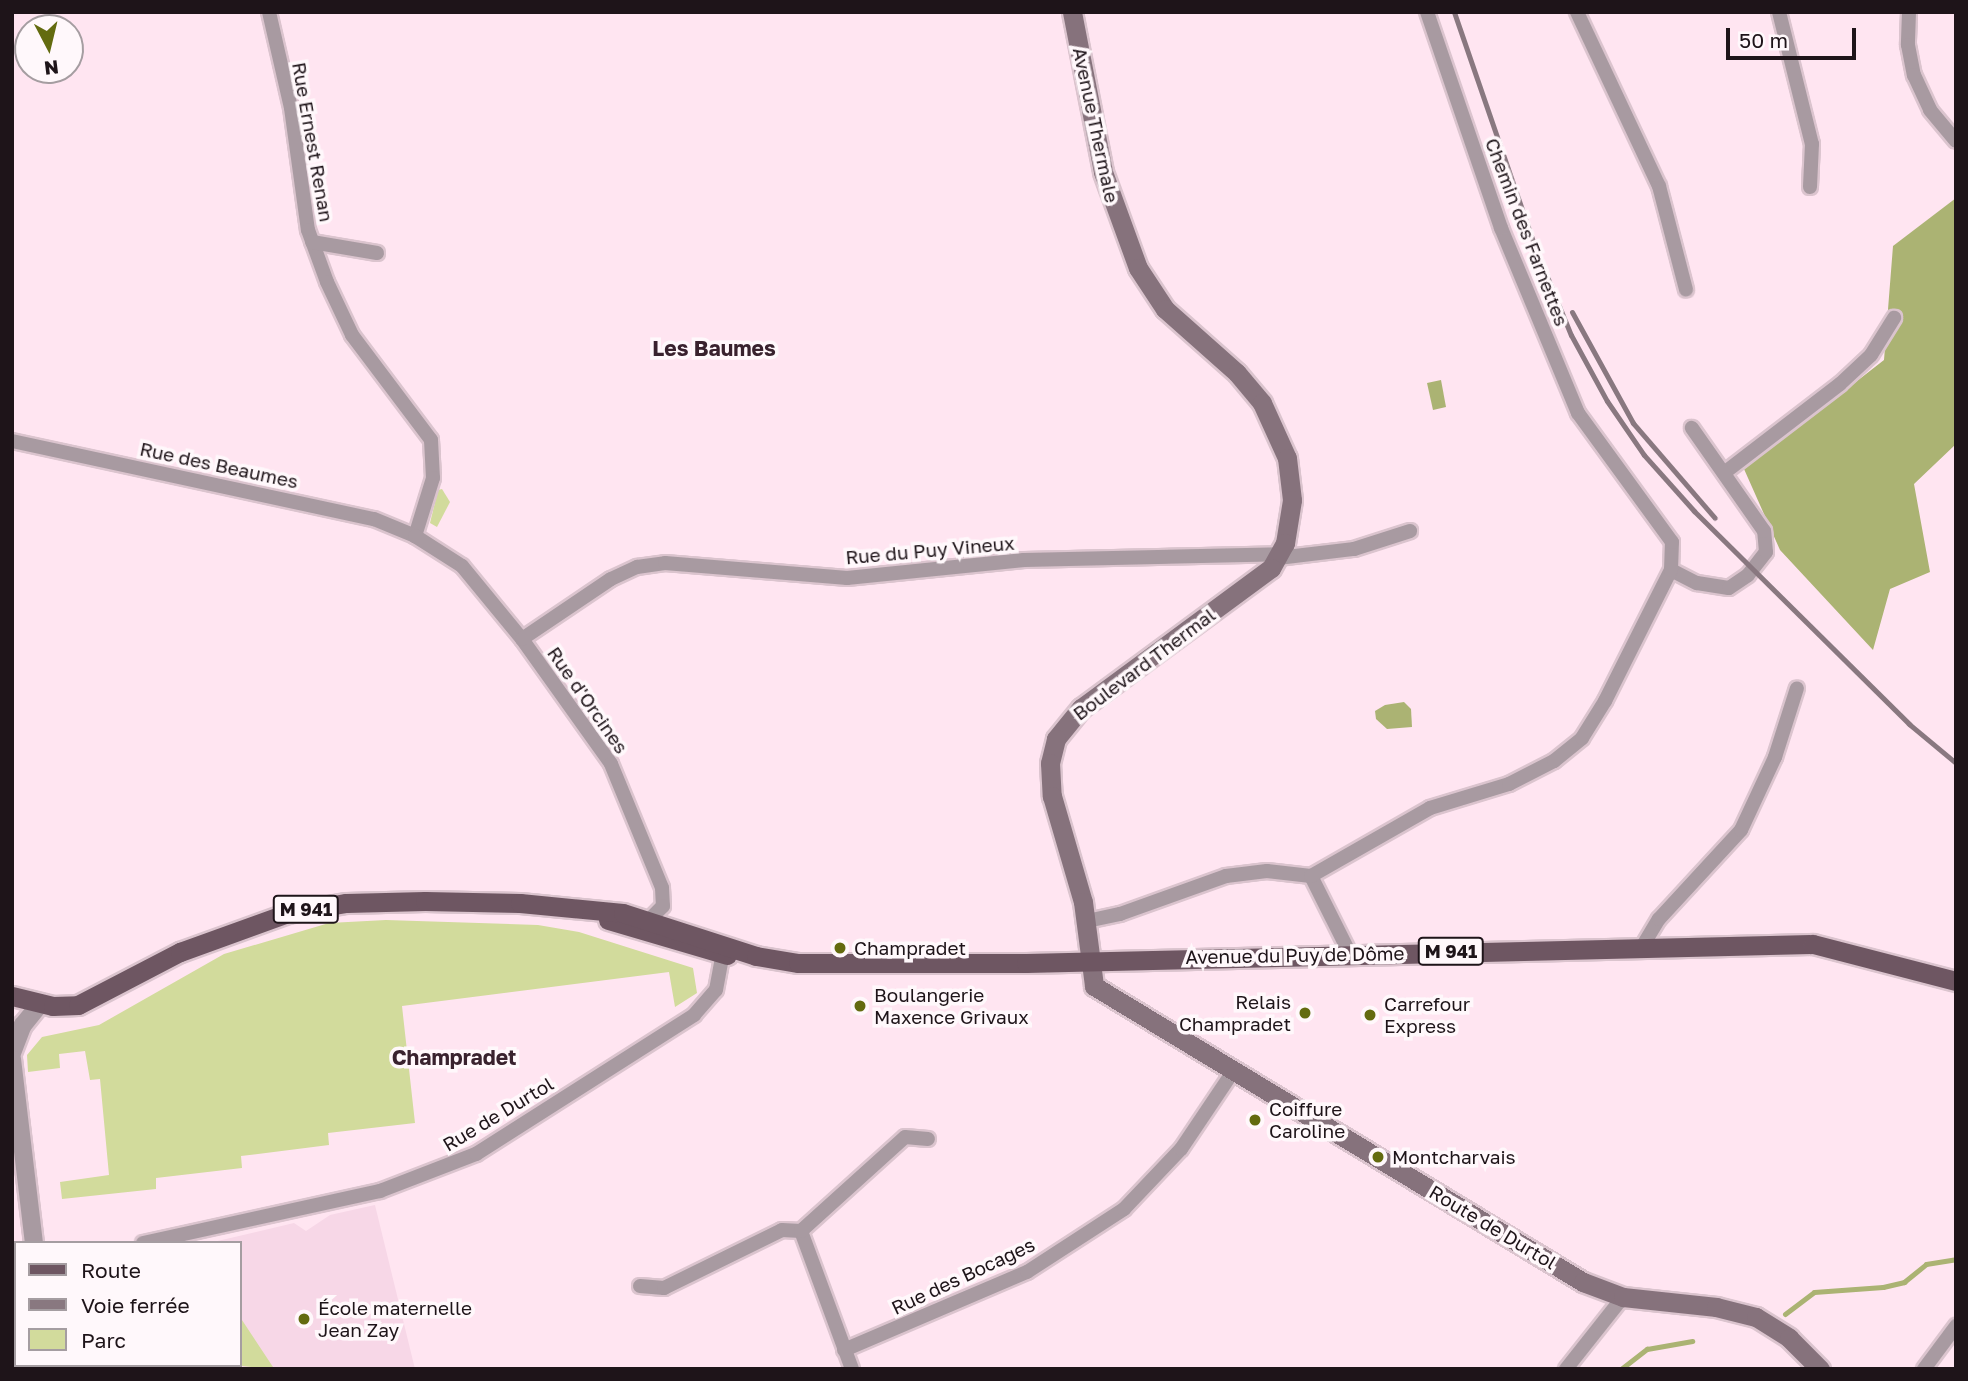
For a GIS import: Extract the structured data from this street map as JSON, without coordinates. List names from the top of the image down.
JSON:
{
  "streets": {
    "main road": [
      "Avenue Thermale",
      "Boulevard Thermal",
      "M 941",
      "Avenue du Puy de Dôme",
      "Route de Durtol"
    ],
    "street": [
      "Rue Ernest Renan",
      "Chemin des Farnettes",
      "Rue des Beaumes",
      "Rue du Puy Vineux",
      "Rue d'Orcines",
      "Rue de Durtol",
      "Rue des Bocages"
    ]
  },
  "crossings": [
    ["Avenue Thermale", "Rue du Puy Vineux"],
    ["Avenue Thermale", "Boulevard Thermal"],
    ["Rue Ernest Renan", "Rue des Beaumes"],
    ["Rue Ernest Renan", "Rue d'Orcines"],
    ["Rue des Beaumes", "Rue d'Orcines"],
    ["Rue du Puy Vineux", "Boulevard Thermal"],
    ["Rue du Puy Vineux", "Rue d'Orcines"],
    ["Boulevard Thermal", "Avenue du Puy de Dôme"],
    ["Boulevard Thermal", "Route de Durtol"],
    ["Rue d'Orcines", "Avenue du Puy de Dôme"],
    ["Avenue du Puy de Dôme", "Rue de Durtol"],
    ["Avenue du Puy de Dôme", "Route de Durtol"],
    ["Route de Durtol", "Rue des Bocages"]
  ],
  "districts": ["Les Baumes", "Champradet"],
  "places": [
    "Champradet",
    "Boulangerie Maxence Grivaux",
    "Relais Champradet",
    "Carrefour Express",
    "Coiffure Caroline",
    "Montcharvais",
    "École maternelle Jean Zay"
  ],
  "legend": ["Route", "Voie ferrée", "Parc"],
  "scale_bar": "50 m",
  "north": "bottom"
}
